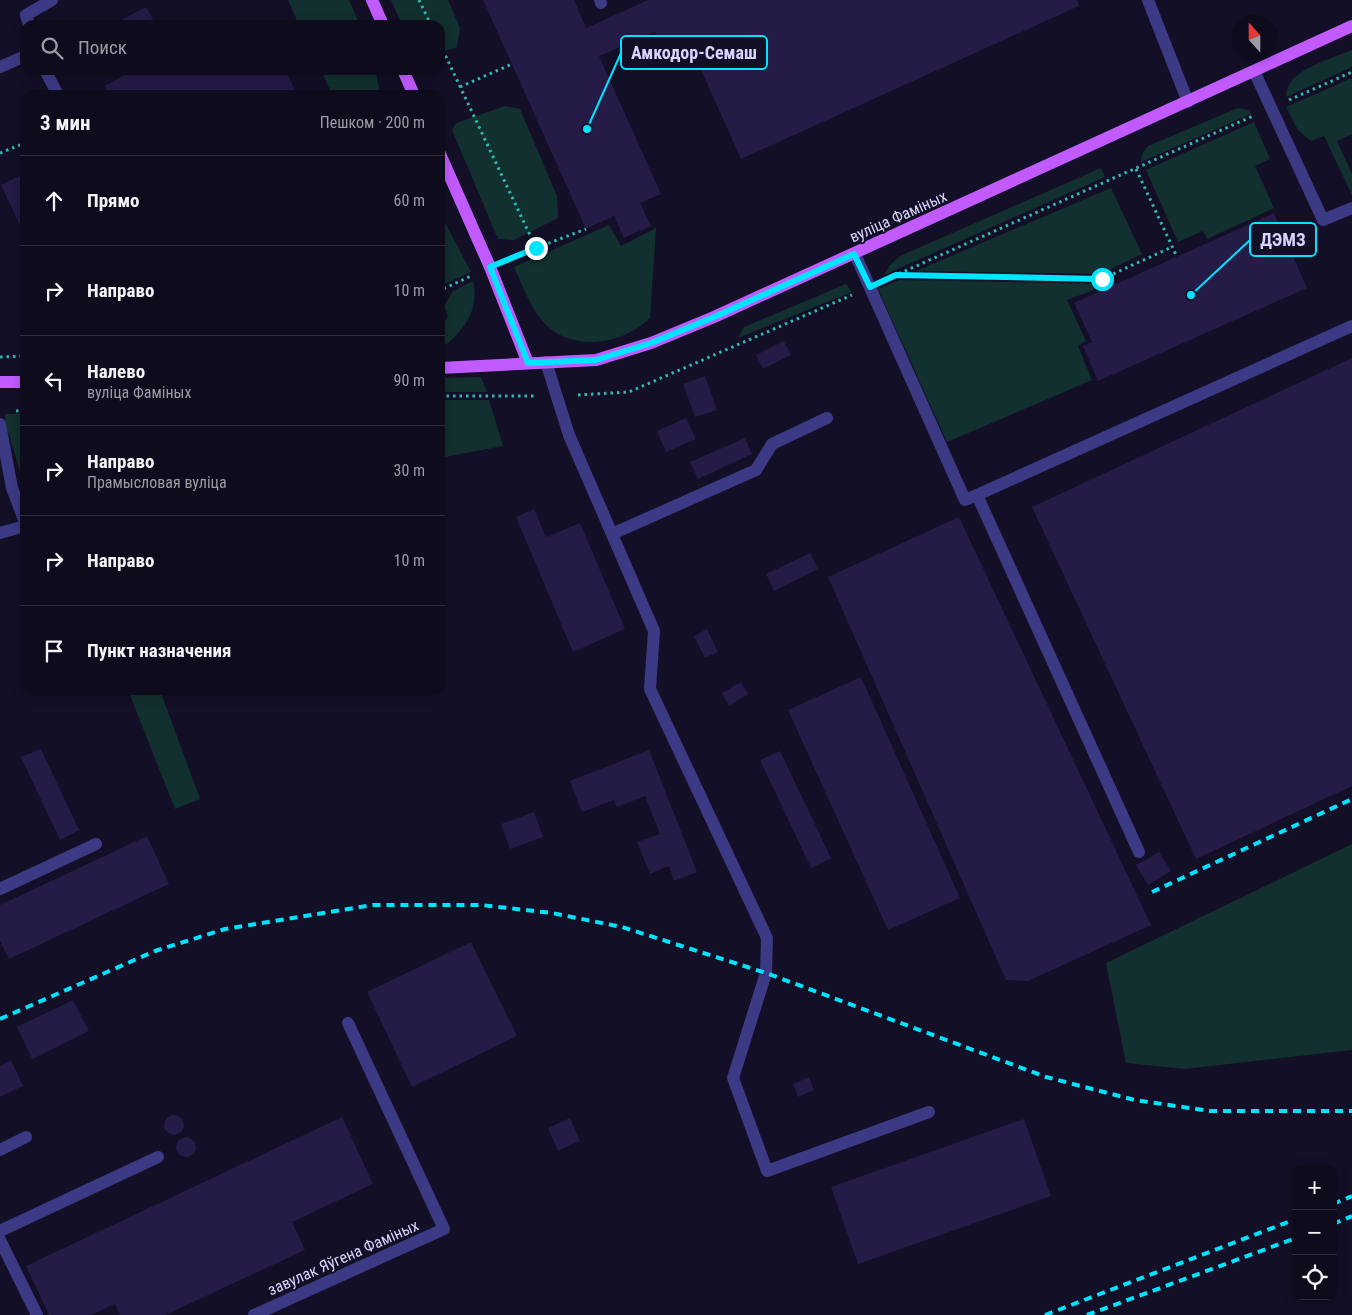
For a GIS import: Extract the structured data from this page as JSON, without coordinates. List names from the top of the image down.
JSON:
{
  "streets": {
    "main road": ["вуліца Фаміных"],
    "street": ["завулак Яўгена Фаміных"]
  },
  "places": ["Амкодор-Семаш", "ДЭМЗ"],
  "north": "top",
  "page": {
    "search": "Поиск",
    "heading": ["3 мин", "Пешком · 200 m"],
    "list": [
      ["Прямо", "60 m"],
      ["Направо", "10 m"],
      ["Налево", "вуліца Фаміных", "90 m"],
      ["Направо", "Прамысловая вуліца", "30 m"],
      ["Направо", "10 m"],
      "Пункт назначения"
    ],
    "map_buttons": ["+", "−"]
  }
}
